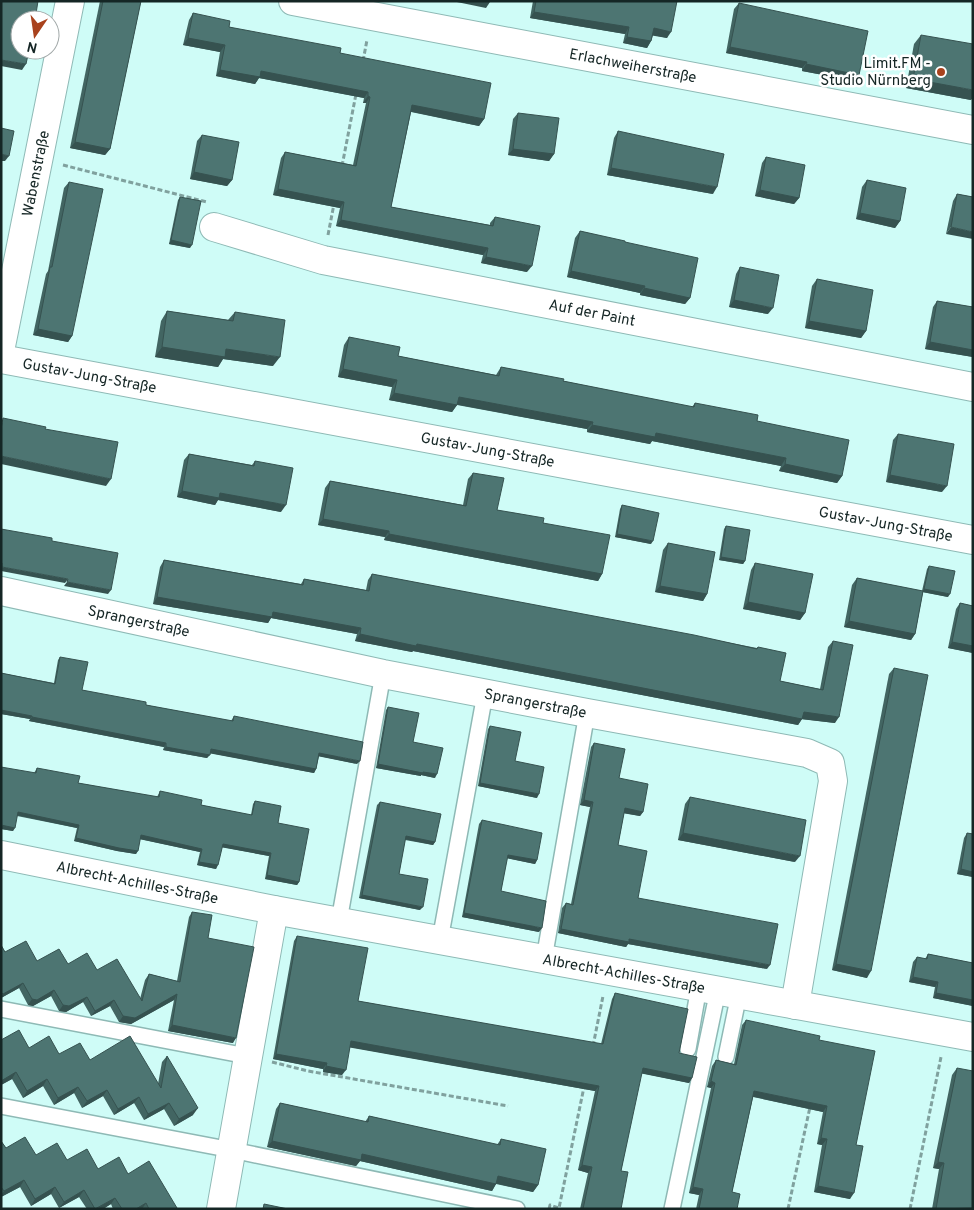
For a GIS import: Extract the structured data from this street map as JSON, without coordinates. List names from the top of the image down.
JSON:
{
  "streets": {
    "street": [
      "Erlachweiherstraße",
      "Wabenstraße",
      "Auf der Paint",
      "Gustav-Jung-Straße",
      "Sprangerstraße",
      "Albrecht-Achilles-Straße"
    ]
  },
  "crossings": [
    ["Sprangerstraße", "Albrecht-Achilles-Straße"]
  ],
  "places": ["Limit.FM - Studio Nürnberg"],
  "north": "bottom"
}
